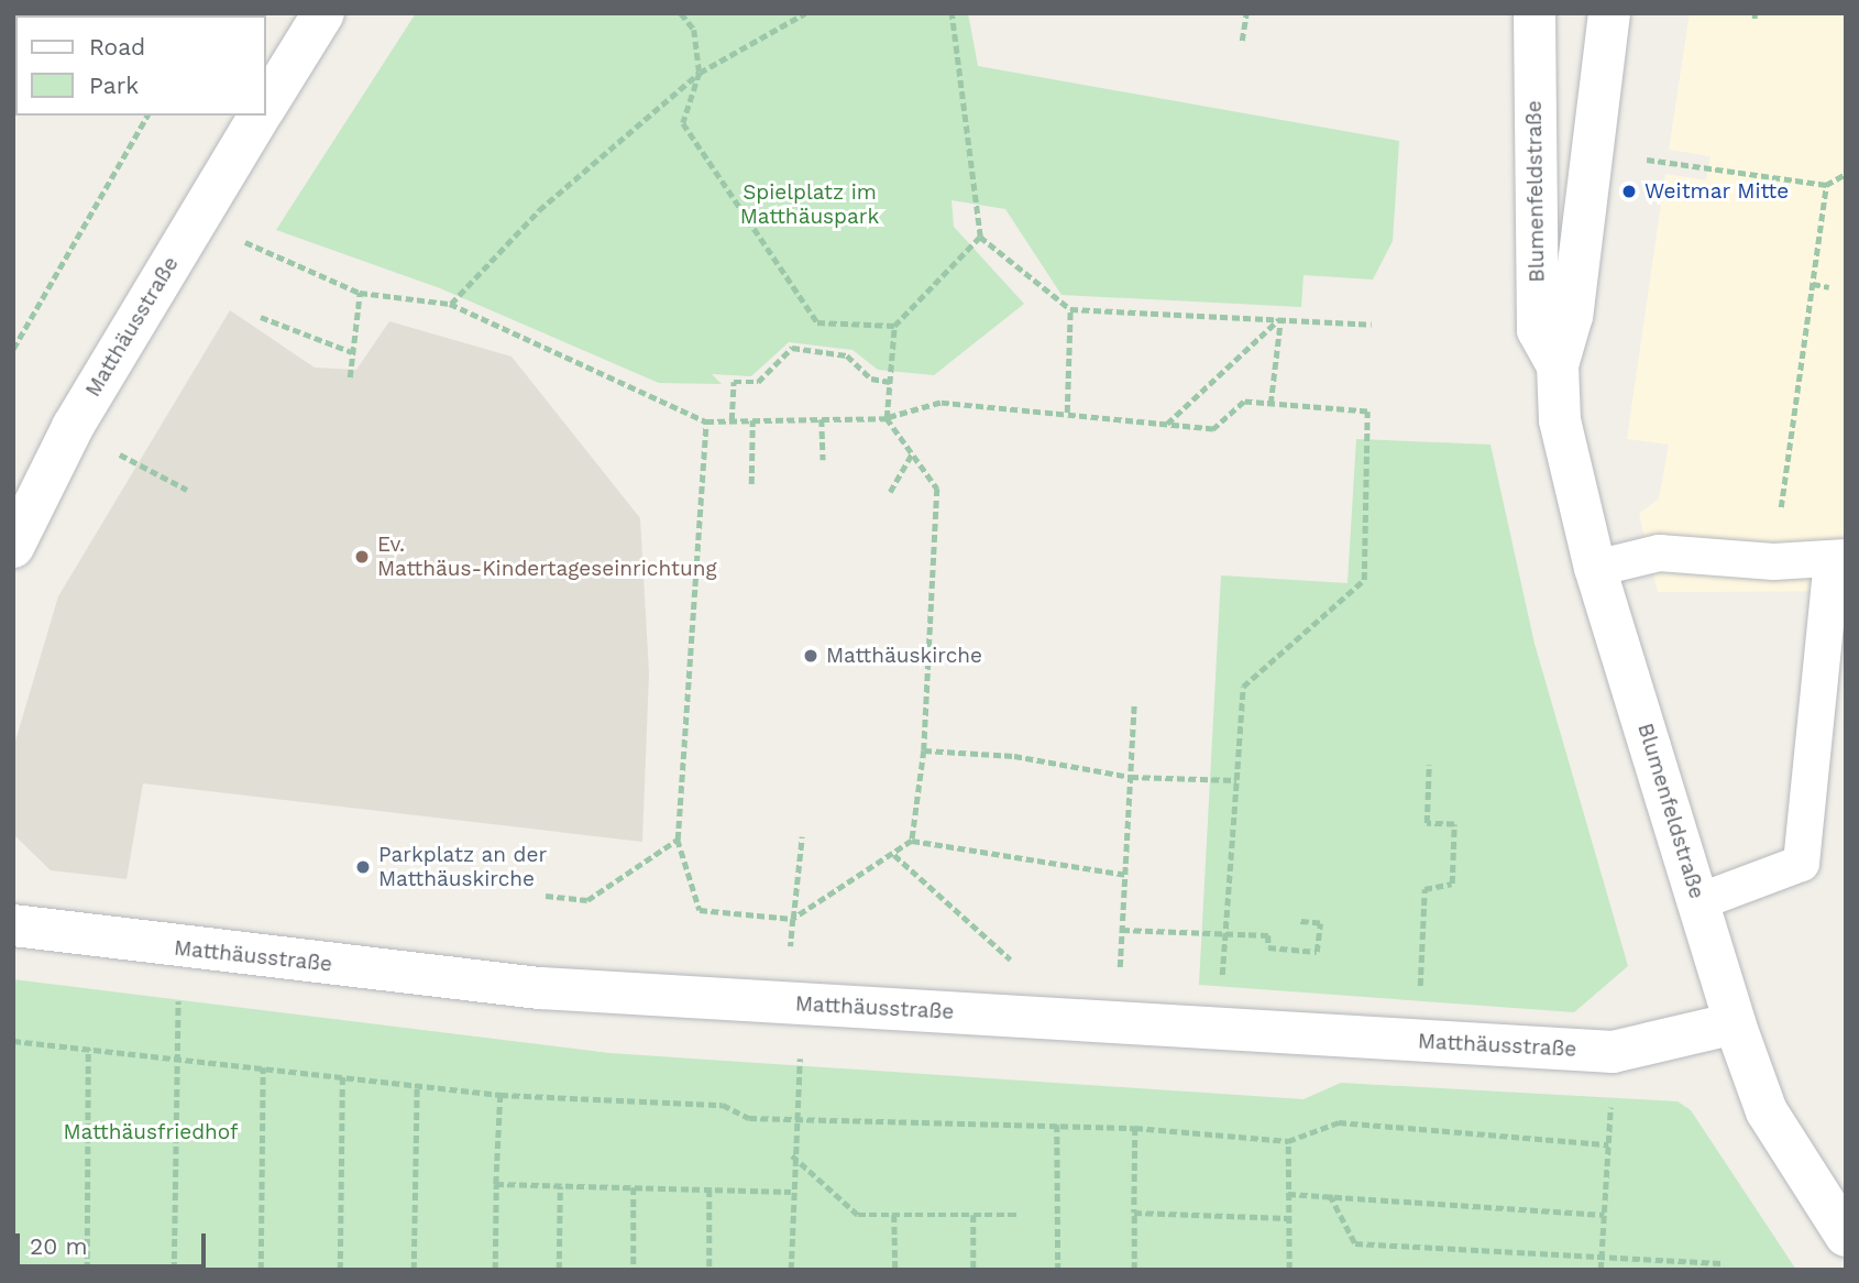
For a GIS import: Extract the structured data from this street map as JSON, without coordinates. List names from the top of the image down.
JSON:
{
  "streets": {
    "street": ["Blumenfeldstraße", "Matthäusstraße"]
  },
  "crossings": [
    ["Blumenfeldstraße", "Matthäusstraße"]
  ],
  "parks": ["Spielplatz im Matthäuspark", "Matthäusfriedhof"],
  "places": [
    "Weitmar Mitte",
    "Ev. Matthäus-Kindertageseinrichtung",
    "Matthäuskirche",
    "Parkplatz an der Matthäuskirche"
  ],
  "legend": ["Road", "Park"],
  "scale_bar": "20 m"
}
